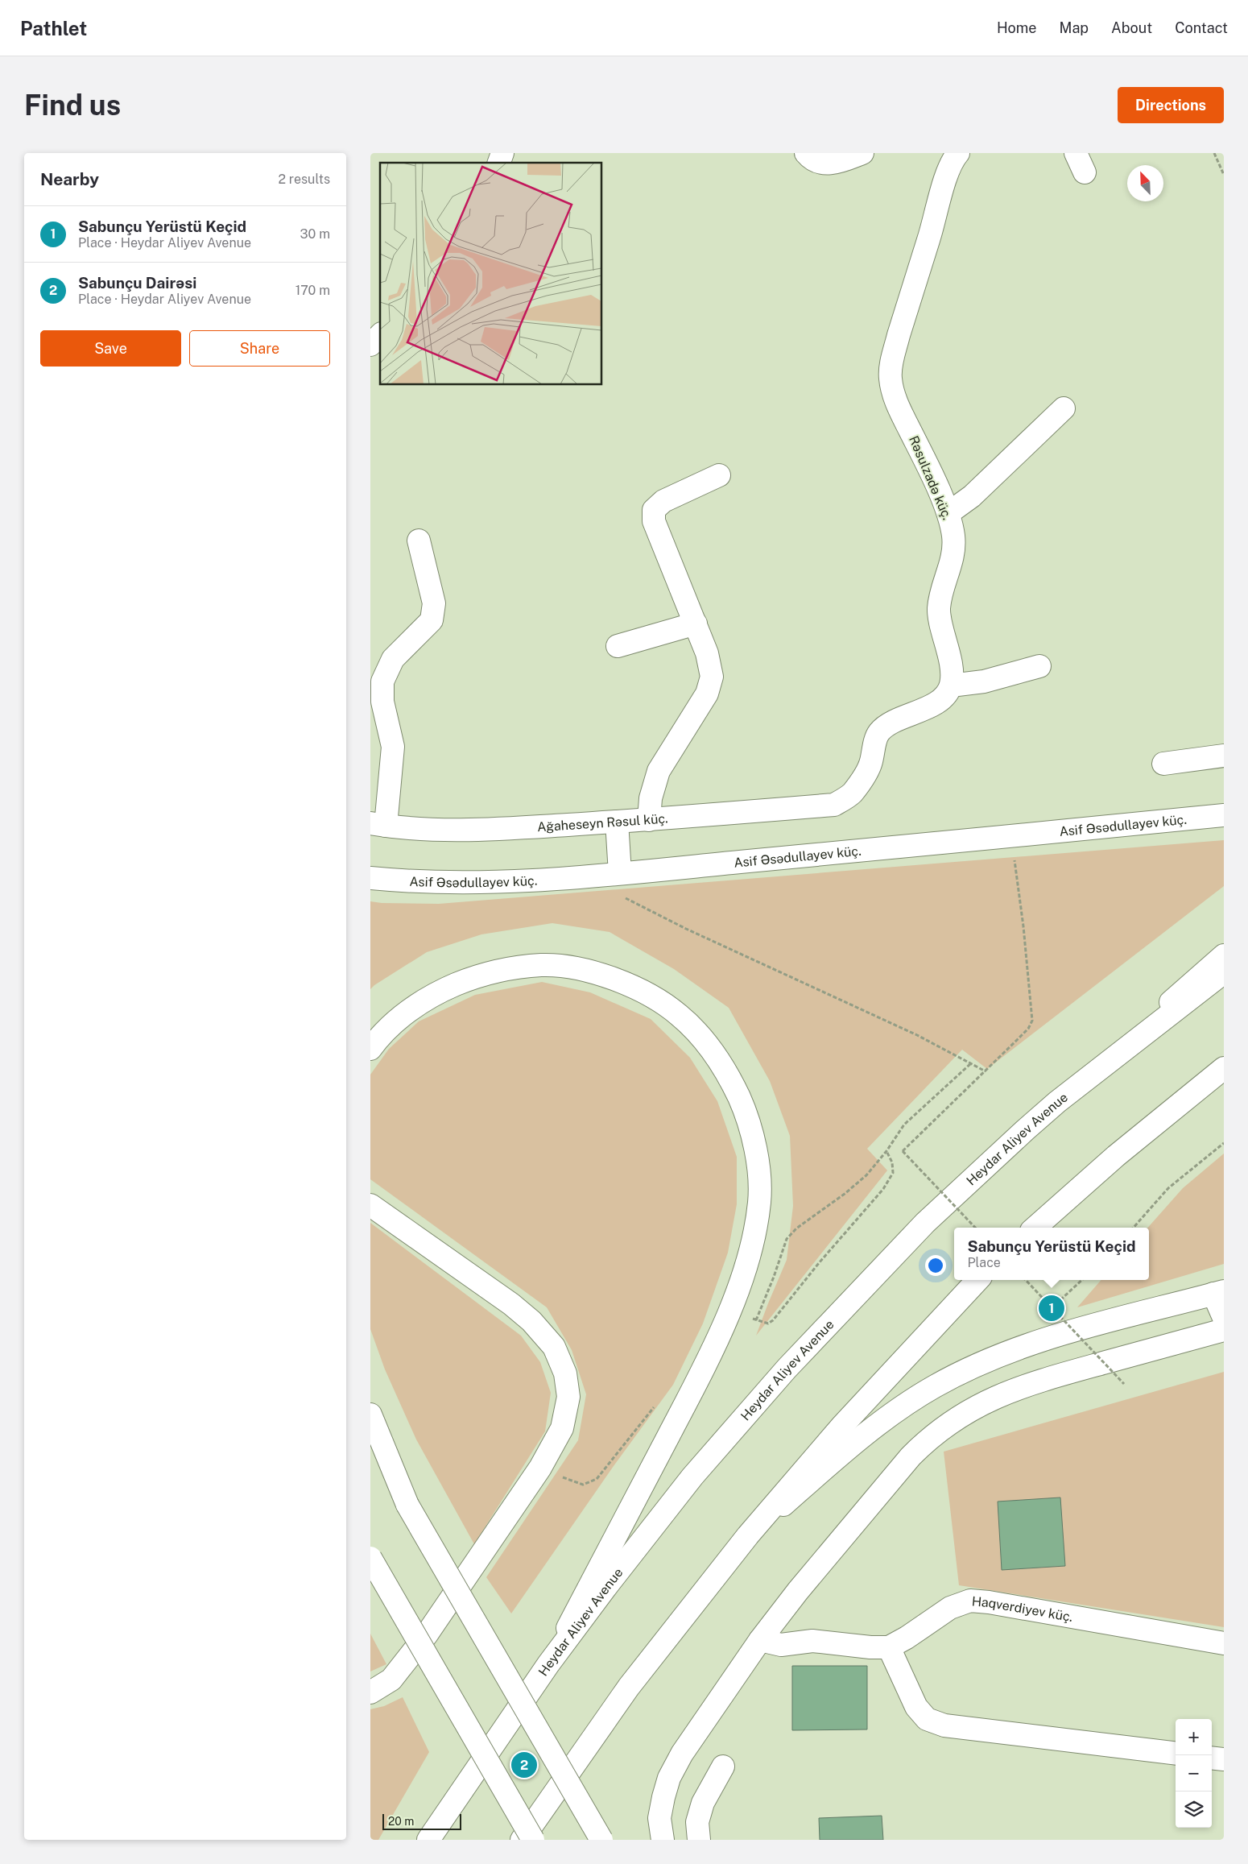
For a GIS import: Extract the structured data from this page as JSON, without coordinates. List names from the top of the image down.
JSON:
{
  "streets": {
    "main road": [
      "Rəsulzadə küç.",
      "Ağaheseyn Rəsul küç.",
      "Asif Əsədullayev küç.",
      "Heydar Aliyev Avenue",
      "Haqverdiyev küç."
    ]
  },
  "crossings": [
    ["Rəsulzadə küç.", "Ağaheseyn Rəsul küç."]
  ],
  "scale_bar": "20 m",
  "north": "top left",
  "page": {
    "header": "Pathlet",
    "nav": [
      "Home",
      "Map",
      "About",
      "Contact"
    ],
    "buttons": [
      "Directions",
      ["Save", "Share"]
    ],
    "title": "Find us",
    "heading": ["Nearby", "2 results"],
    "list": [
      {
        "mark": "1",
        "name": "Sabunçu Yerüstü Keçid",
        "note": "Place · Heydar Aliyev Avenue",
        "value": "30 m"
      },
      {
        "mark": "2",
        "name": "Sabunçu Dairəsi",
        "note": "Place · Heydar Aliyev Avenue",
        "value": "170 m"
      }
    ],
    "popup": ["Sabunçu Yerüstü Keçid", "Place"],
    "pins": ["1", "2"],
    "map_buttons": ["+", "−"],
    "scale": "20 m"
  }
}
